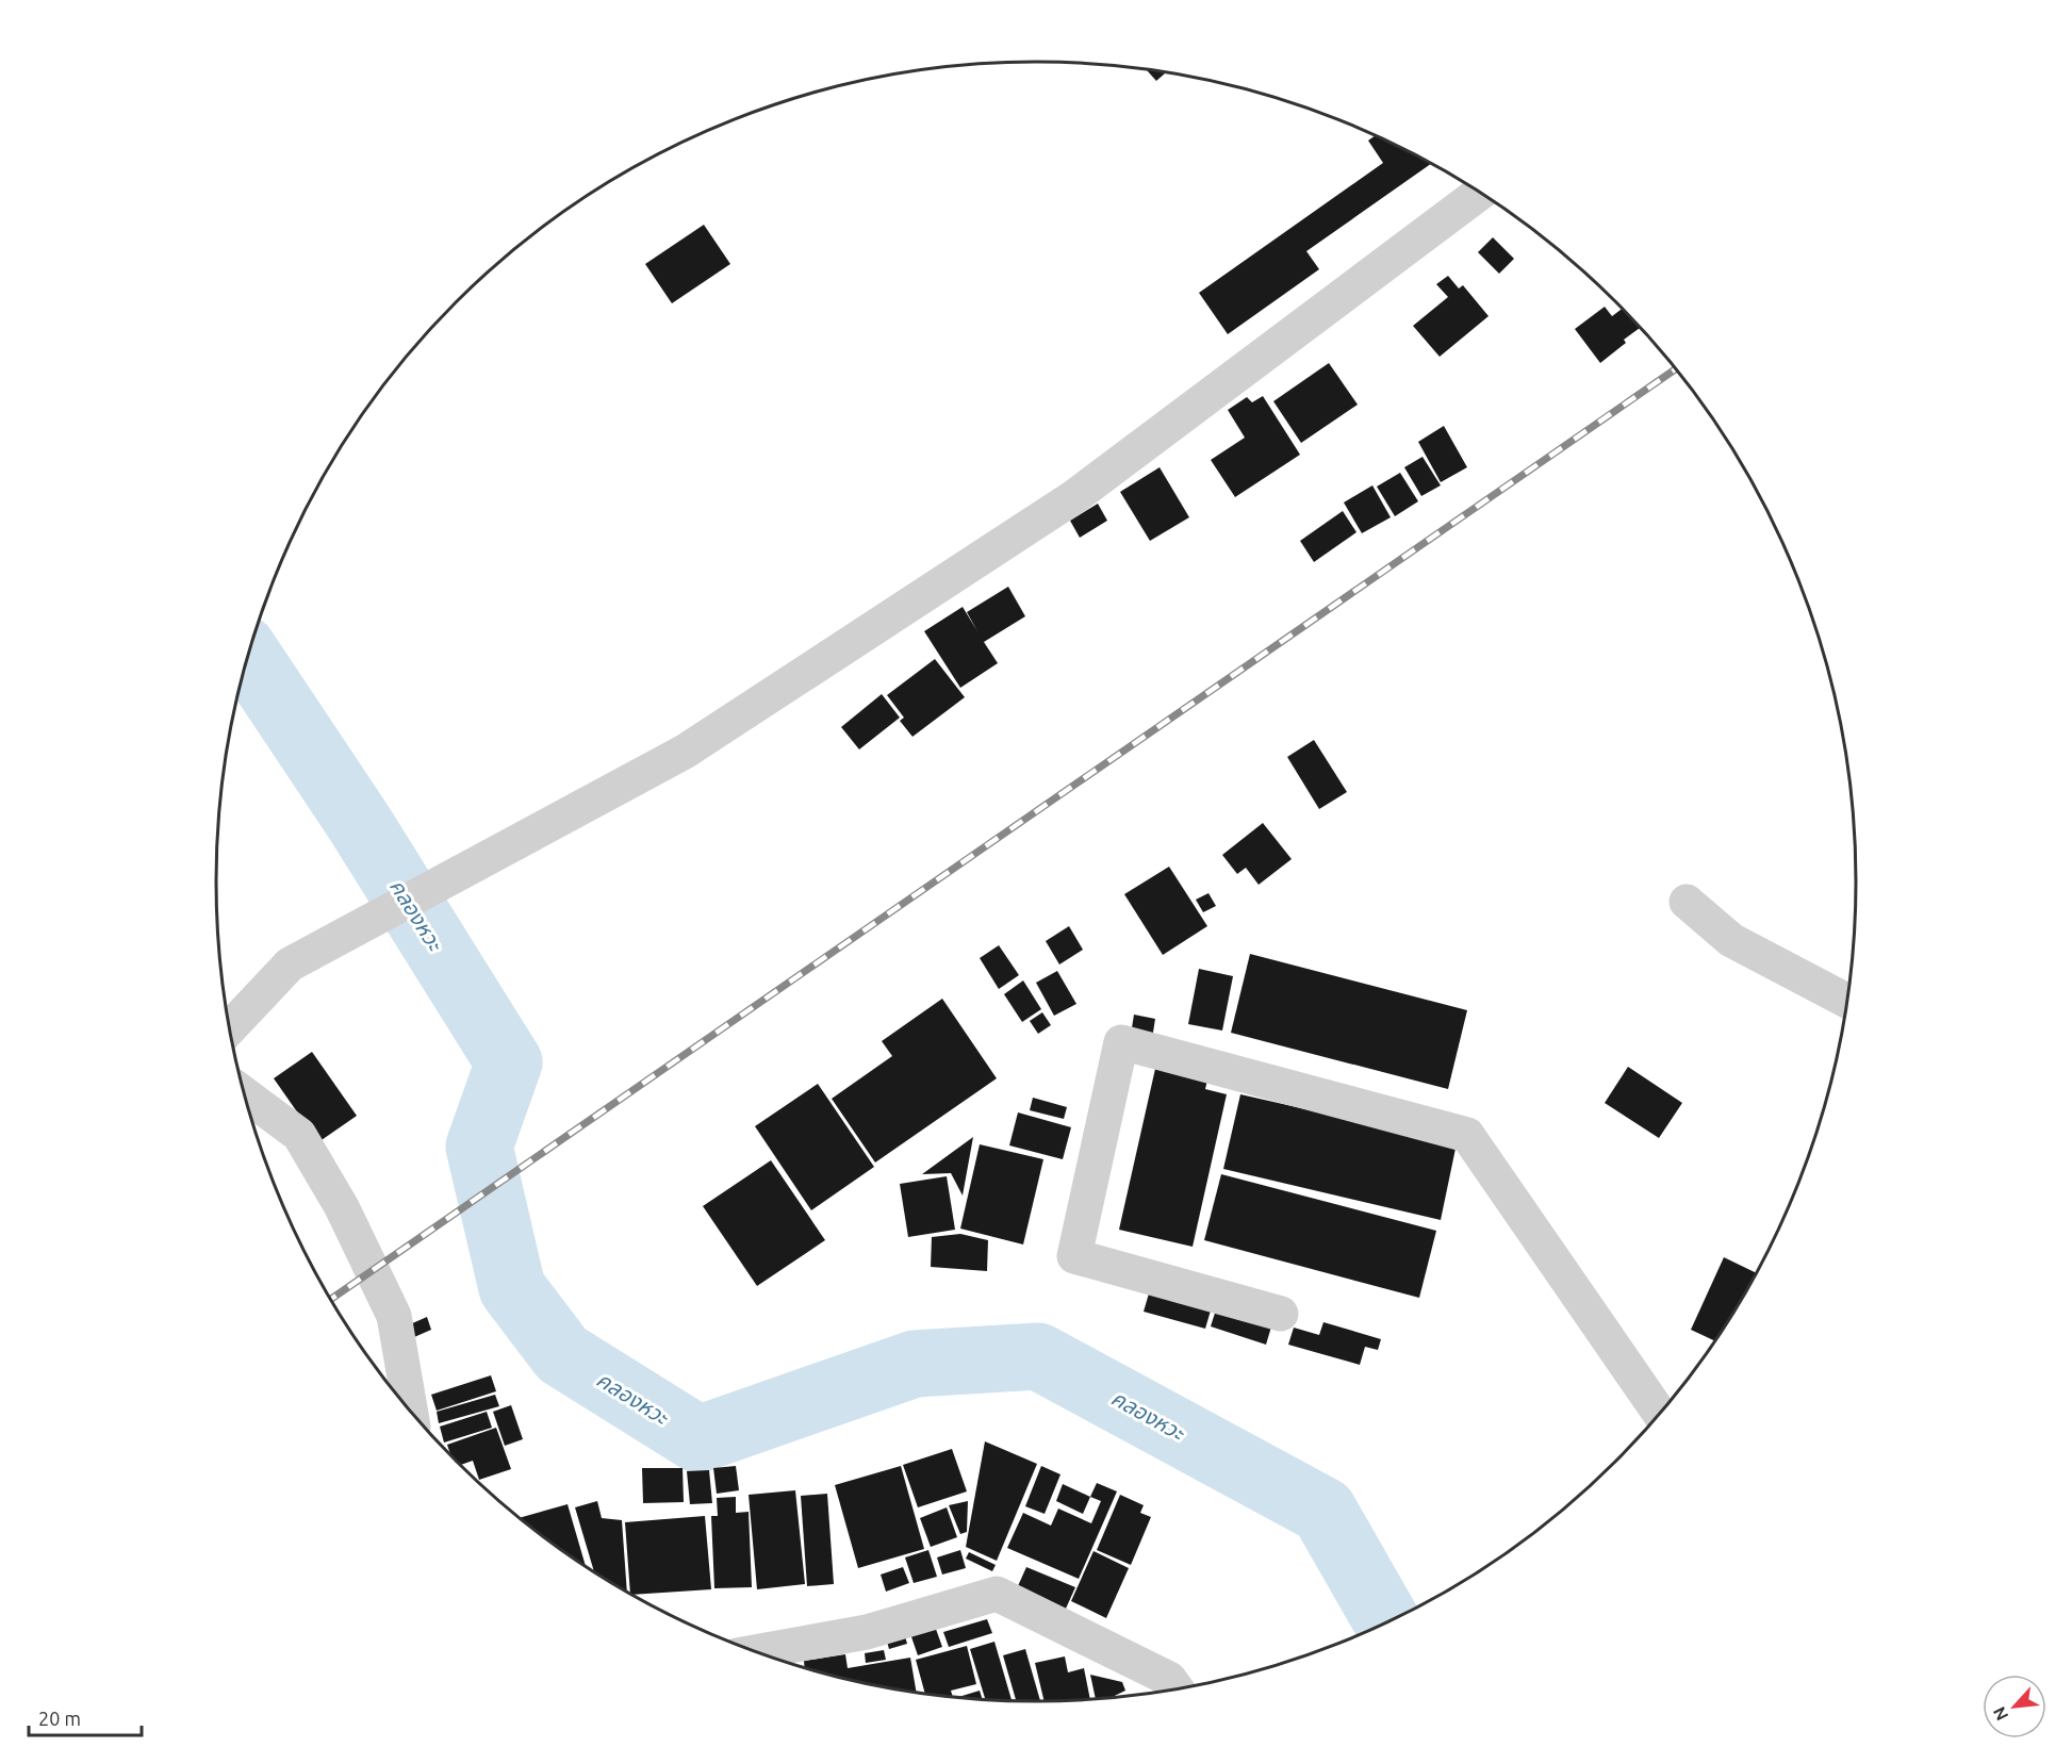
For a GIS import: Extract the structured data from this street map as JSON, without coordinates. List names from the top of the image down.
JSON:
{
  "water": ["คลองหวะ"],
  "scale_bar": "20 m",
  "north": "bottom left"
}
